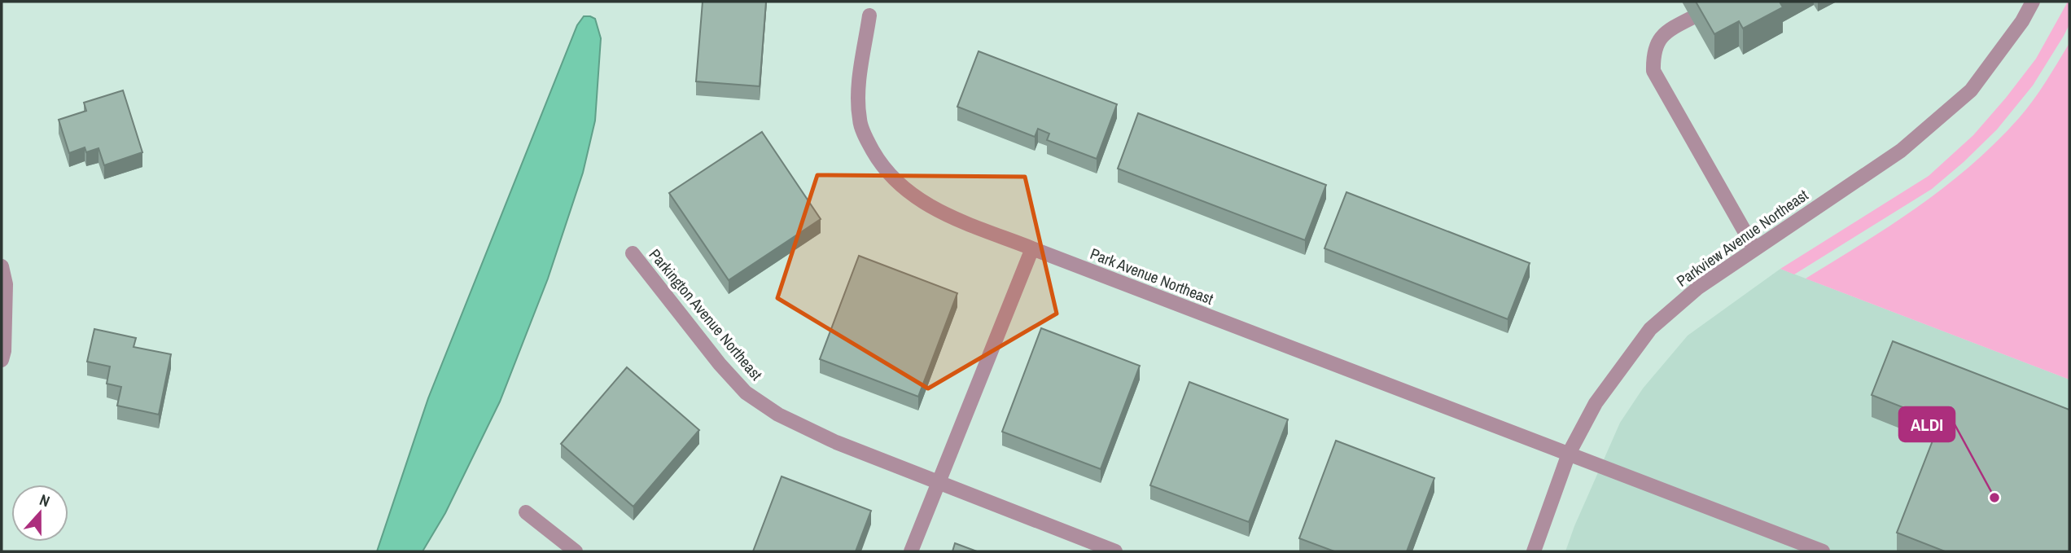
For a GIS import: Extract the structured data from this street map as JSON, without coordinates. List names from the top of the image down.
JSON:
{
  "streets": {
    "street": ["Parkview Avenue Northeast", "Park Avenue Northeast", "Parkington Avenue Northeast"]
  },
  "crossings": [
    ["Parkview Avenue Northeast", "Park Avenue Northeast"]
  ],
  "places": ["ALDI"],
  "north": "top"
}
